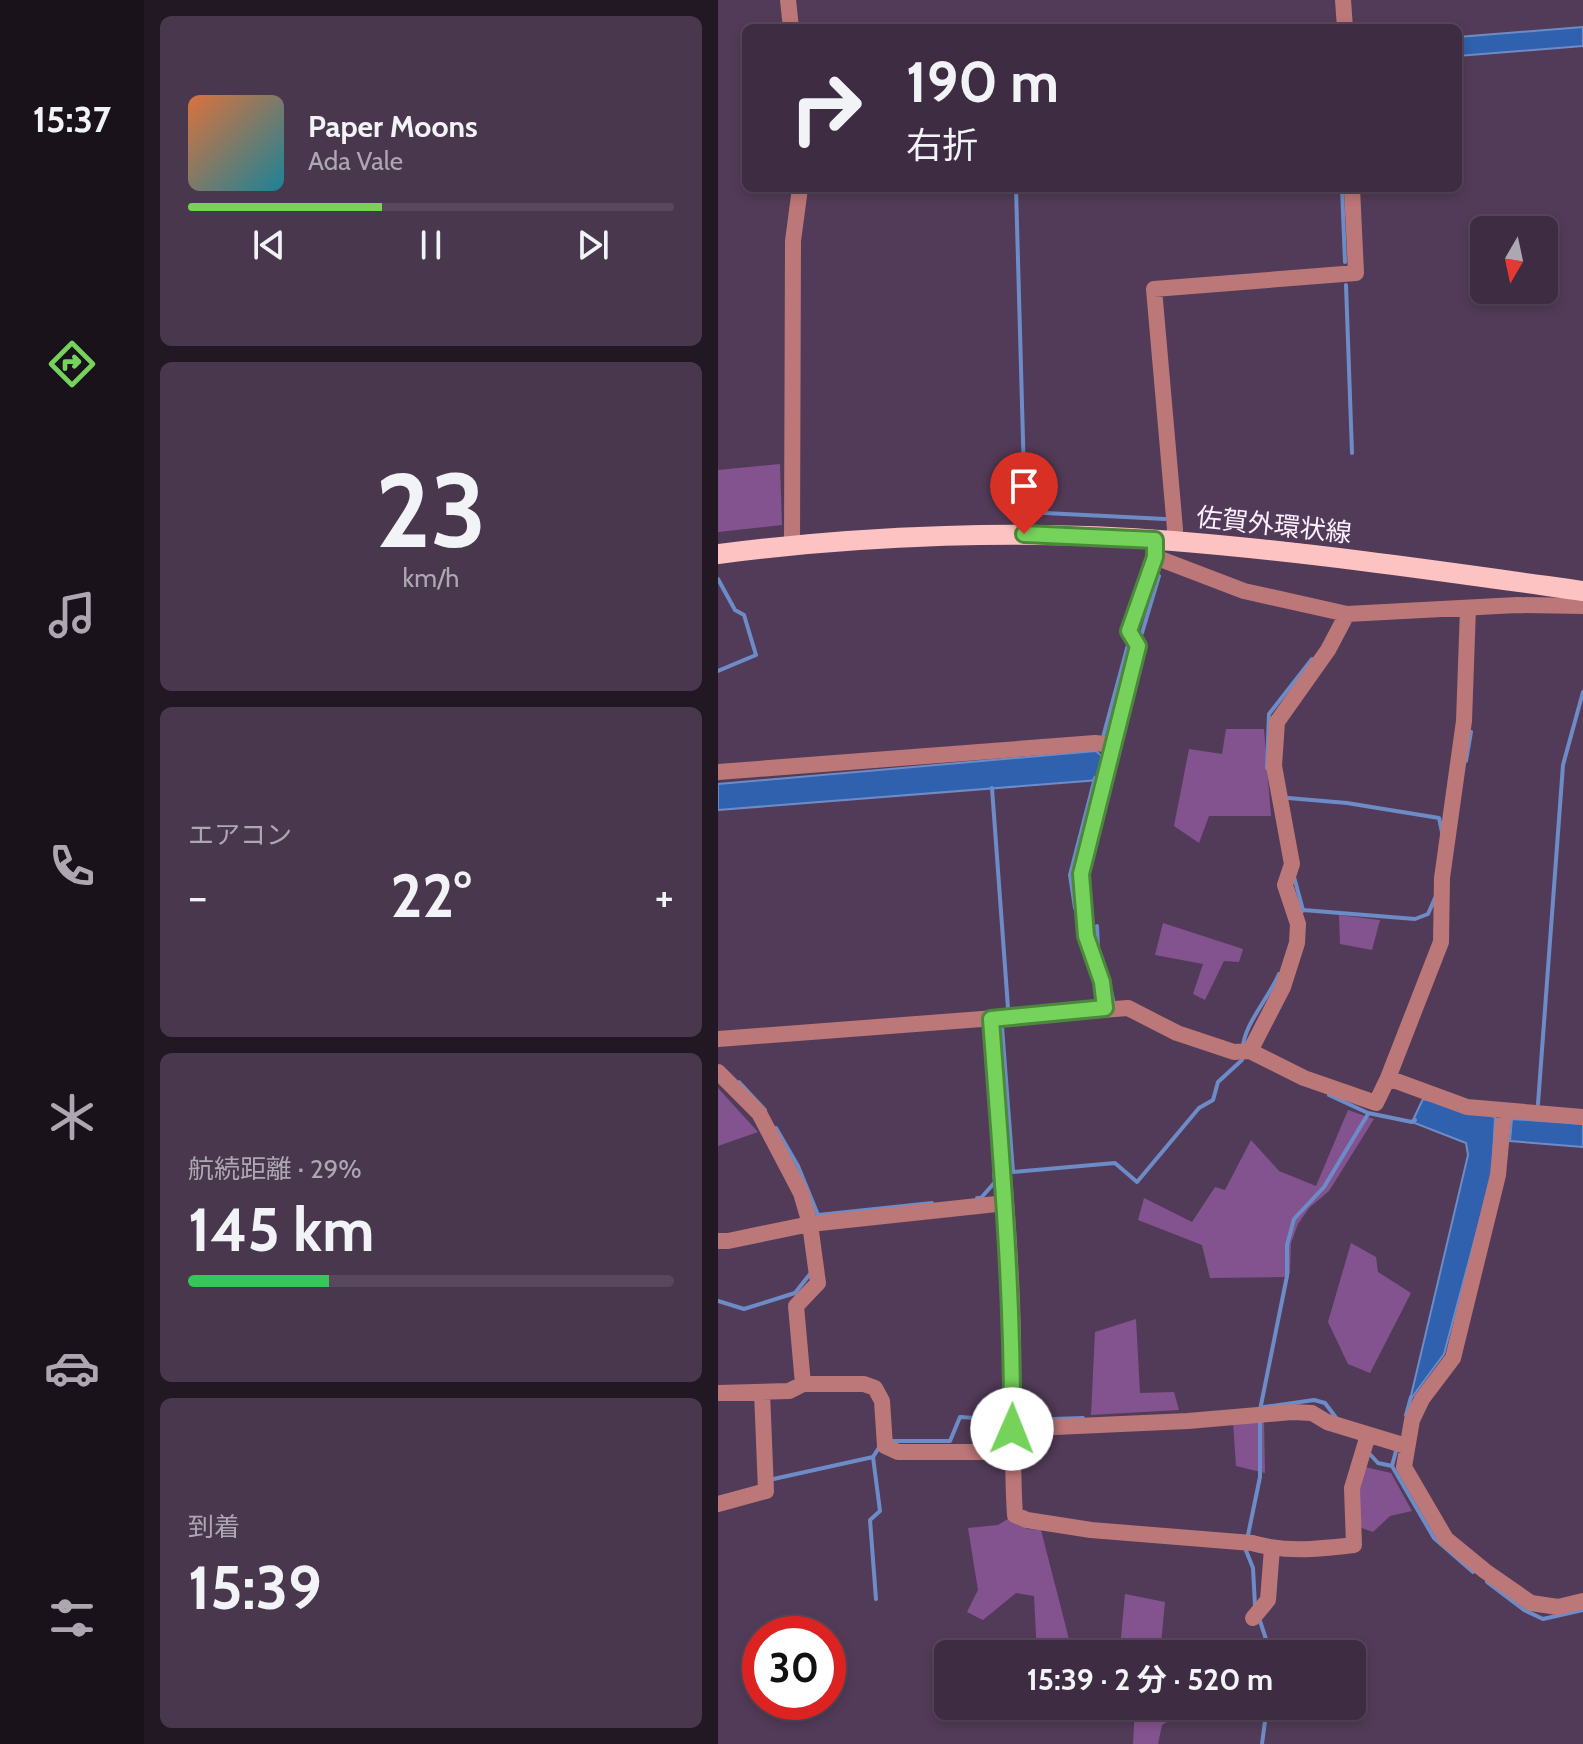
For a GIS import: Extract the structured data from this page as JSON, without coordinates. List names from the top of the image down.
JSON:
{
  "streets": {
    "main road": ["佐賀外環状線"]
  },
  "north": "bottom",
  "page": {
    "tabs": "15:37",
    "turn": ["190 m", "右折"],
    "song": ["Paper Moons", "Ada Vale"],
    "tile": [
      ["23", "km/h"],
      "エアコン",
      ["航続距離 · 29%", "145 km"],
      ["到着", "15:39"]
    ],
    "heat": ["−", "22°", "+"],
    "limit": "30",
    "trip": "15:39 · 2 分 · 520 m"
  }
}
